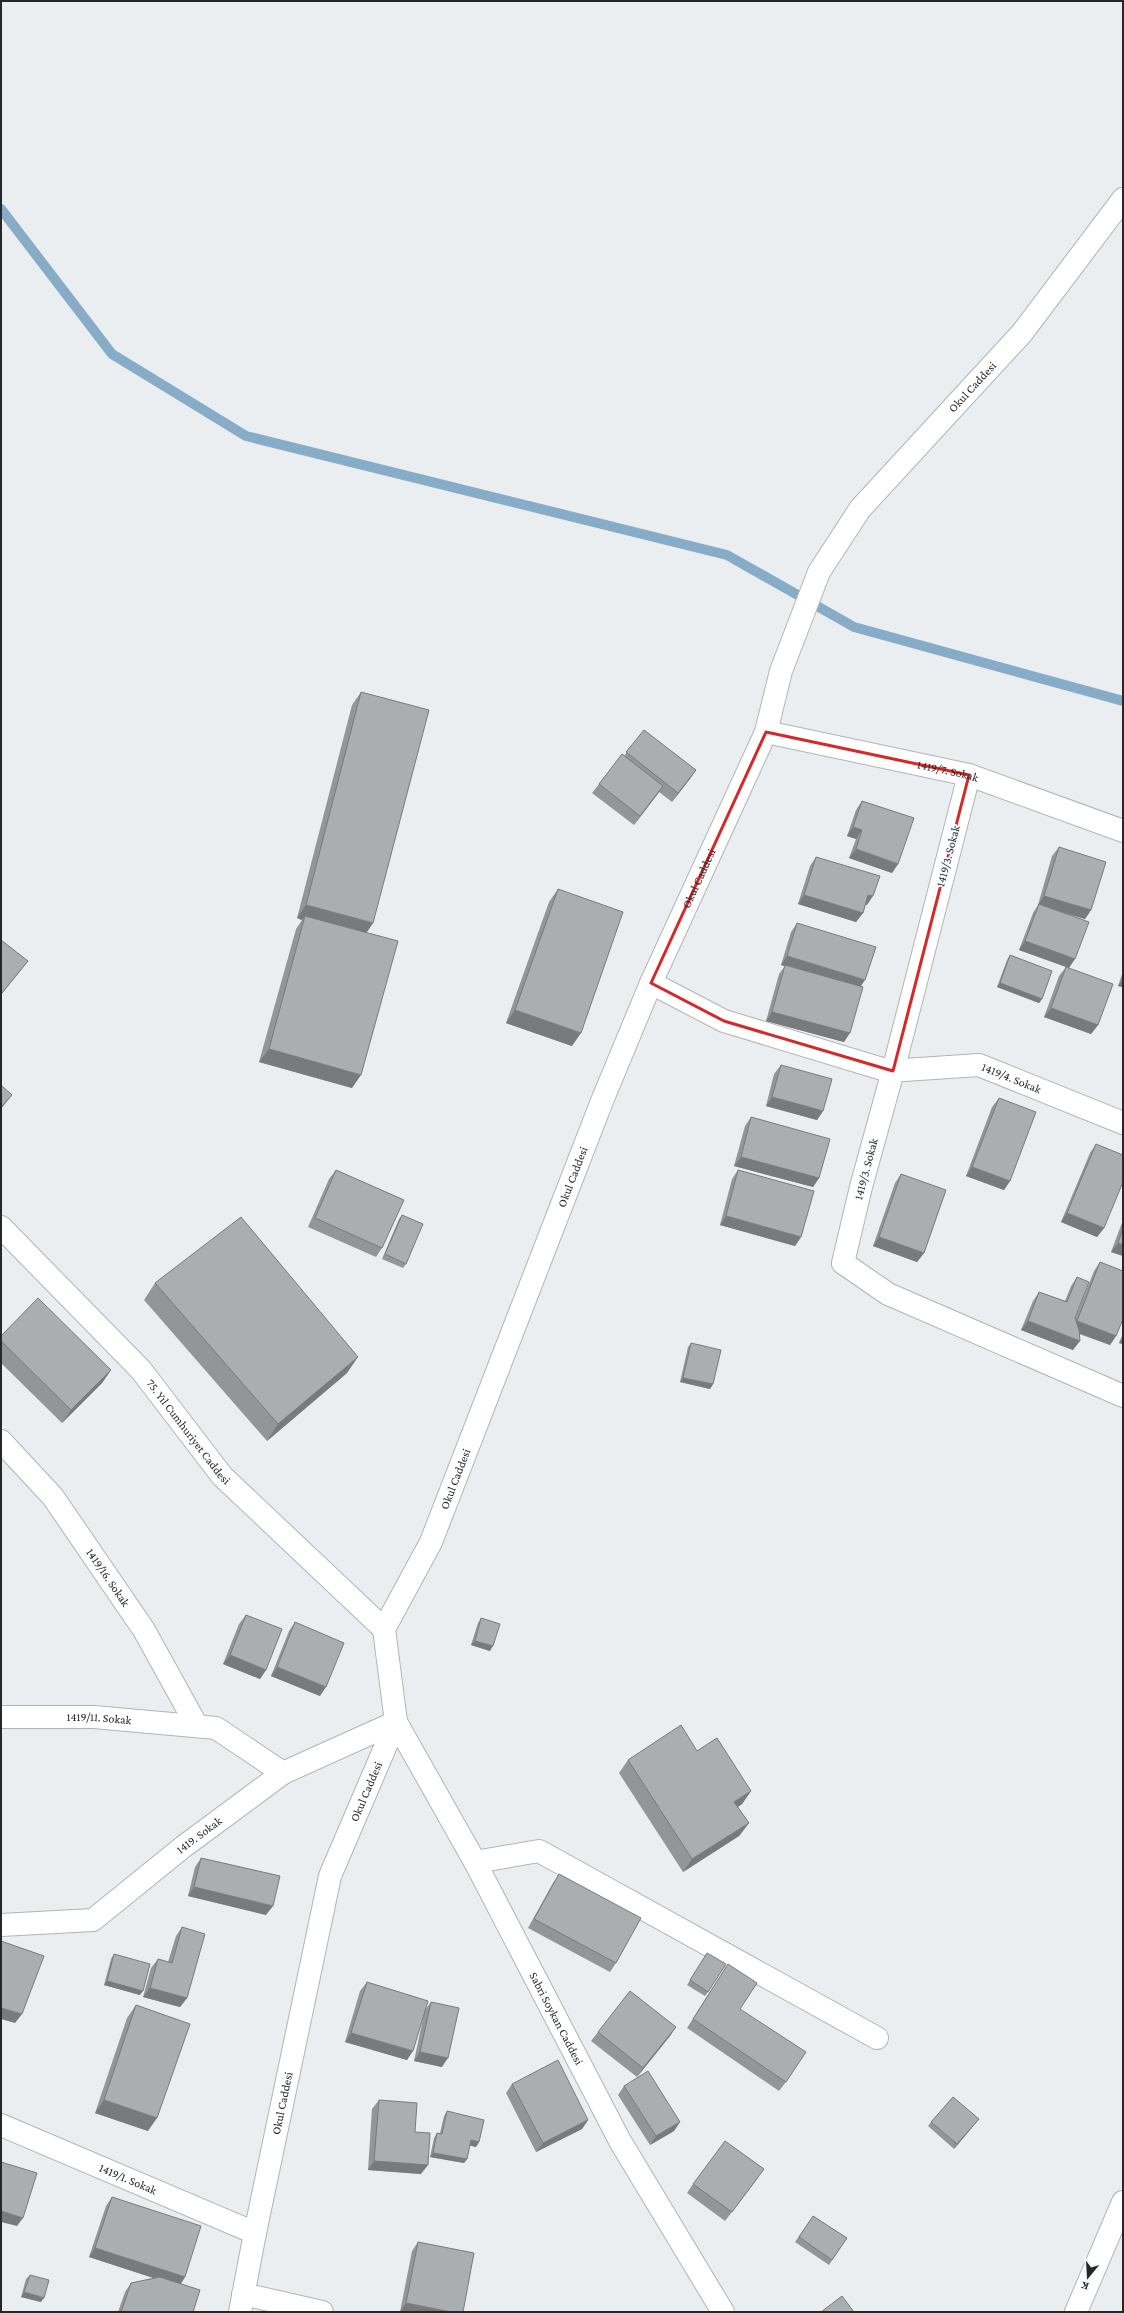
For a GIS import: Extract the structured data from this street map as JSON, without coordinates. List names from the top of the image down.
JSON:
{
  "streets": {
    "street": [
      "Okul Caddesi",
      "1419/7. Sokak",
      "1419/3. Sokak",
      "1419/4. Sokak",
      "75. Yıl Cumhuriyet Caddesi",
      "1419/16. Sokak",
      "1419/11. Sokak",
      "1419. Sokak",
      "Sabri Soykan Caddesi",
      "1419/1. Sokak"
    ]
  },
  "crossings": [
    ["Okul Caddesi", "1419/7. Sokak"],
    ["Okul Caddesi", "75. Yıl Cumhuriyet Caddesi"],
    ["Okul Caddesi", "1419. Sokak"],
    ["Okul Caddesi", "Sabri Soykan Caddesi"],
    ["Okul Caddesi", "1419/1. Sokak"],
    ["1419/7. Sokak", "1419/3. Sokak"],
    ["1419/3. Sokak", "1419/4. Sokak"],
    ["1419/16. Sokak", "1419/11. Sokak"],
    ["1419/11. Sokak", "1419. Sokak"],
    ["1419. Sokak", "Sabri Soykan Caddesi"]
  ],
  "north": "bottom"
}
